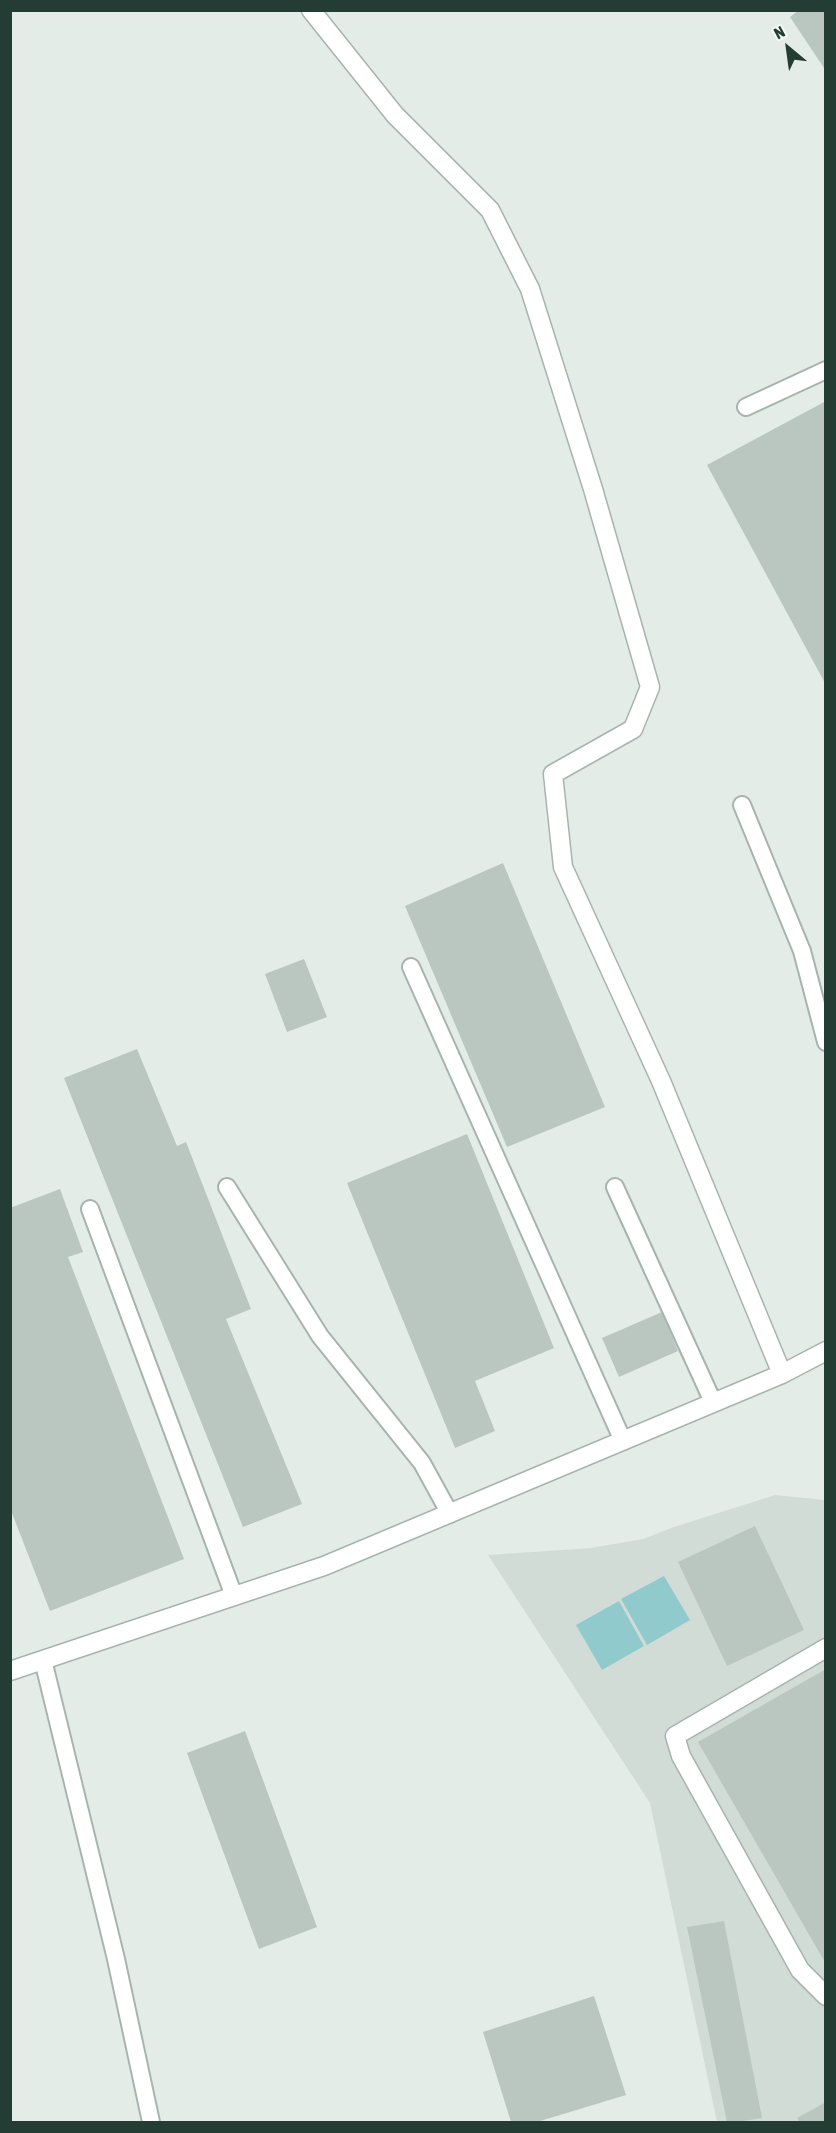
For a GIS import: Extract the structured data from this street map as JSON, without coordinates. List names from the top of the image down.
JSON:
{
  "north": "top left"
}
